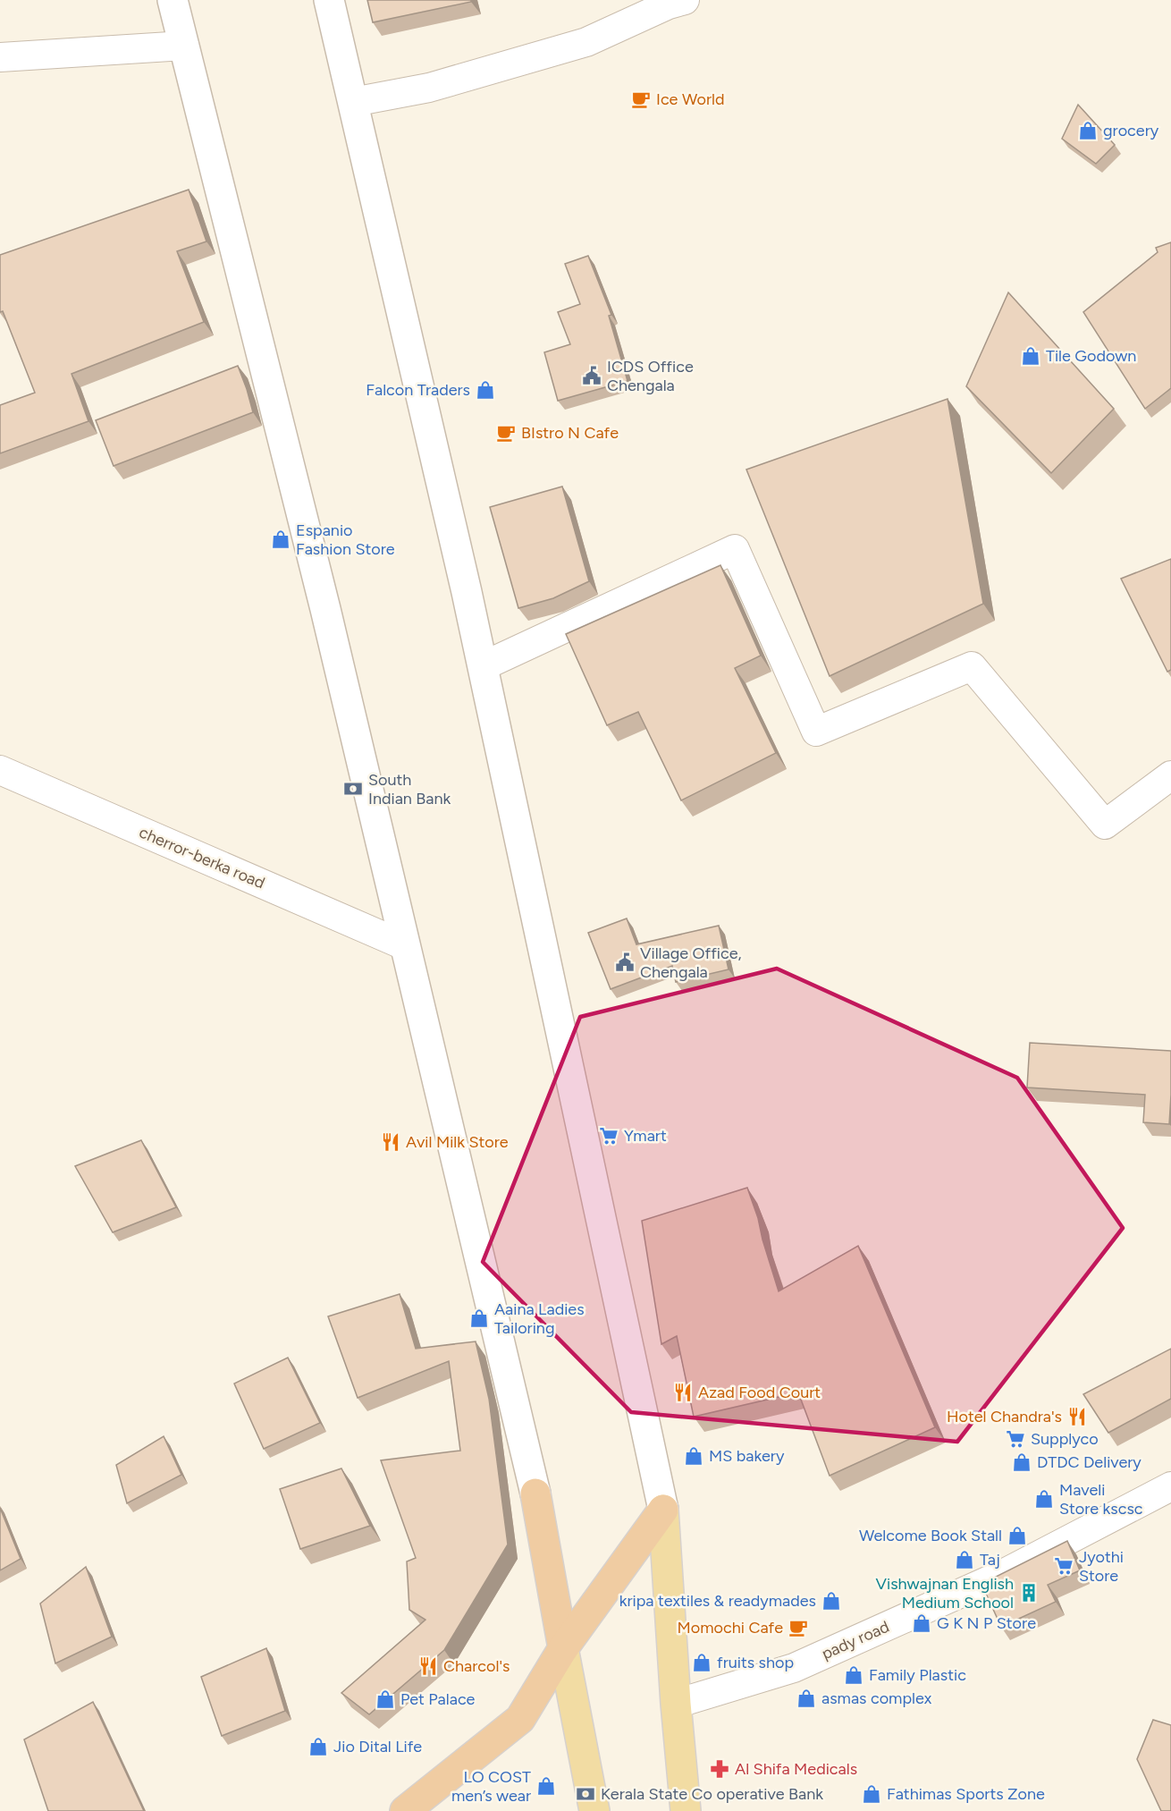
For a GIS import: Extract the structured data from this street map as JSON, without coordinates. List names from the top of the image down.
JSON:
{
  "streets": {
    "street": ["cherror-berka road", "pady road"]
  },
  "places": {
    "cafe": ["Ice World", "BIstro N Cafe", "Momochi Cafe"],
    "shop": [
      "grocery",
      "Tile Godown",
      "Falcon Traders",
      "Espanio Fashion Store",
      "Aaina Ladies Tailoring",
      "MS bakery",
      "DTDC Delivery",
      "Maveli Store kscsc",
      "Welcome Book Stall",
      "Taj",
      "kripa textiles & readymades",
      "G K N P Store",
      "fruits shop",
      "Family Plastic",
      "asmas complex",
      "Pet Palace",
      "Jio Dital Life",
      "LO COST men’s wear",
      "Fathimas Sports Zone"
    ],
    "public building": ["ICDS Office Chengala", "Village Office, Chengala"],
    "bank": ["South Indian Bank", "Kerala State Co operative Bank"],
    "supermarket": ["Ymart", "Supplyco", "Jyothi Store"],
    "restaurant": [
      "Avil Milk Store",
      "Azad Food Court",
      "Hotel Chandra's",
      "Charcol's"
    ],
    "building": ["Vishwajnan English Medium School"],
    "pharmacy": ["Al Shifa Medicals"]
  }
}
